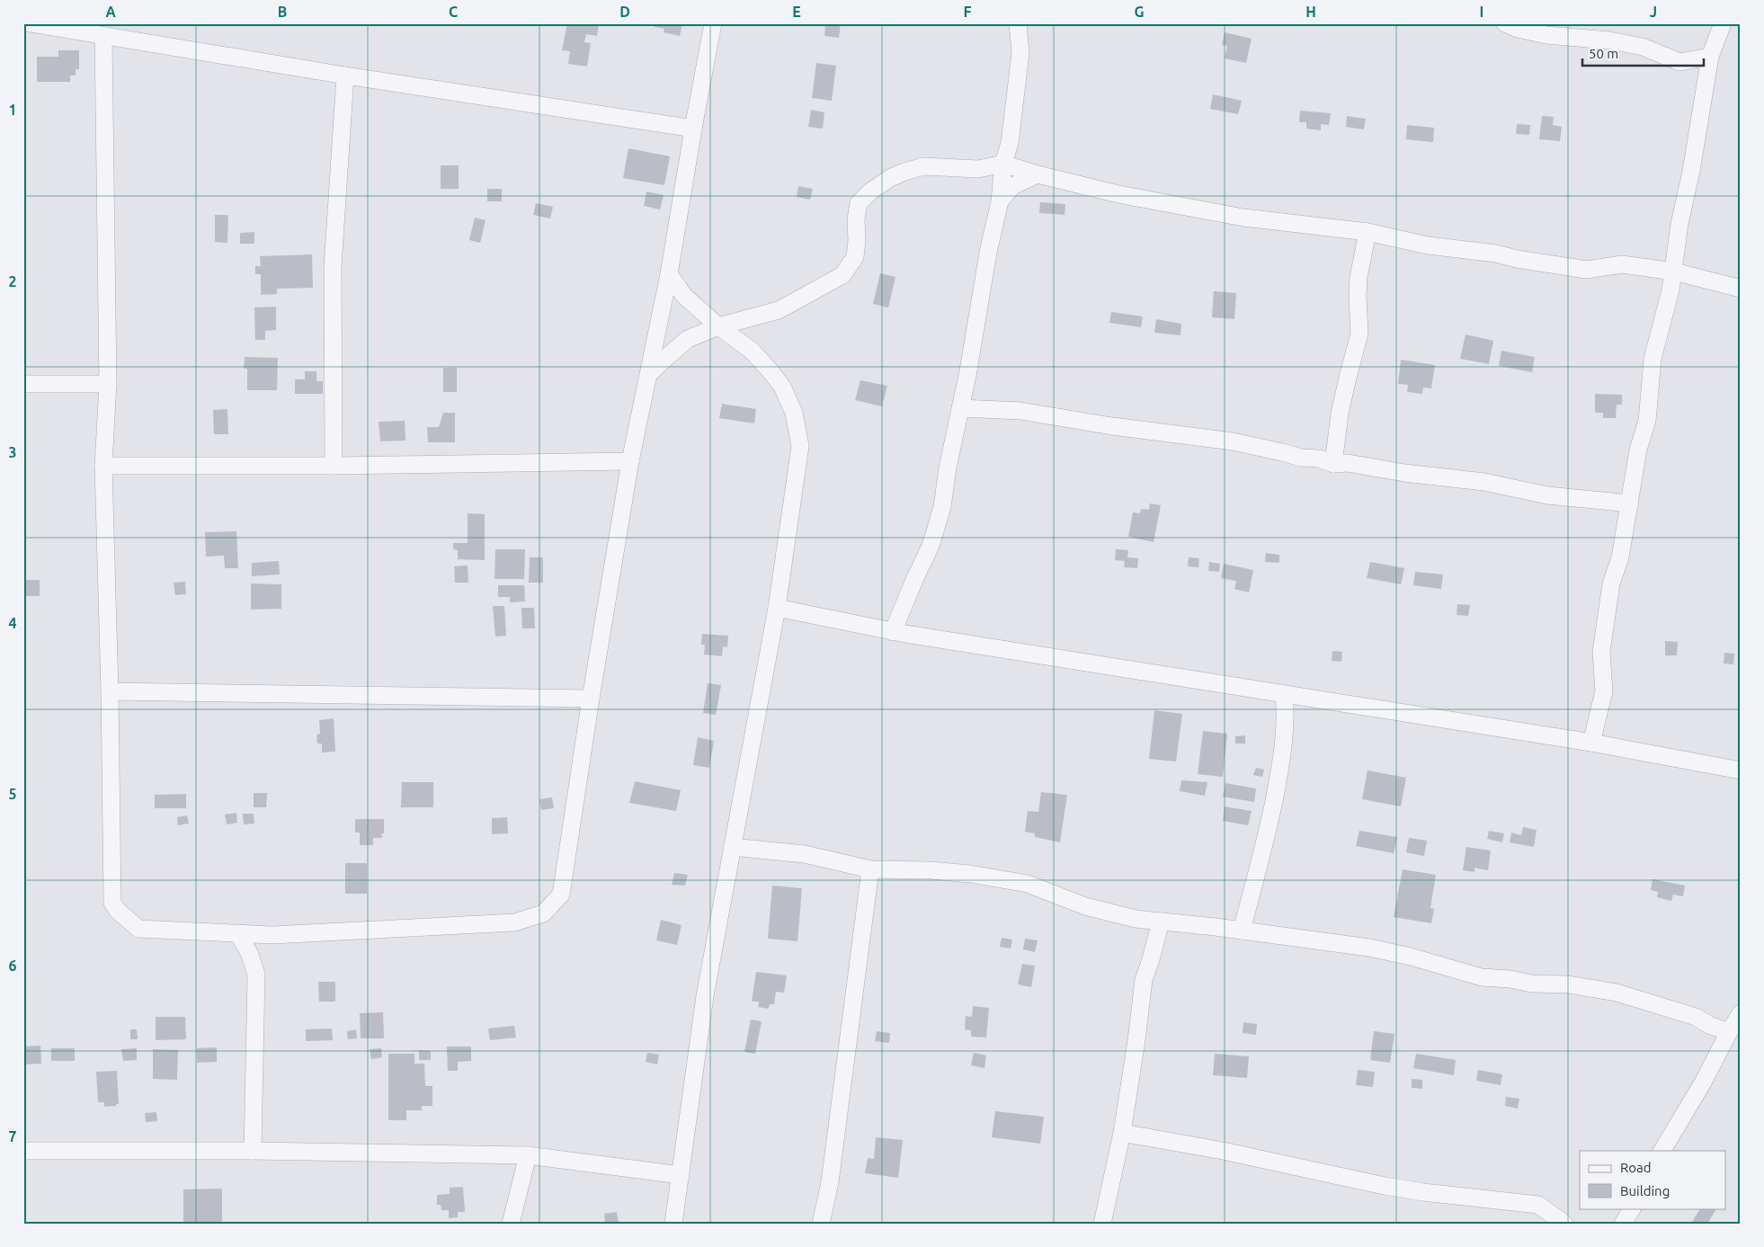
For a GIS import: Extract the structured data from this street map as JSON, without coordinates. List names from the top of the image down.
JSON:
{
  "legend": ["Road", "Building"],
  "scale_bar": "50 m",
  "grid": {
    "columns": [
      "A",
      "B",
      "C",
      "D",
      "E",
      "F",
      "G",
      "H",
      "I",
      "J"
    ],
    "rows": [
      "1",
      "2",
      "3",
      "4",
      "5",
      "6",
      "7"
    ]
  }
}
